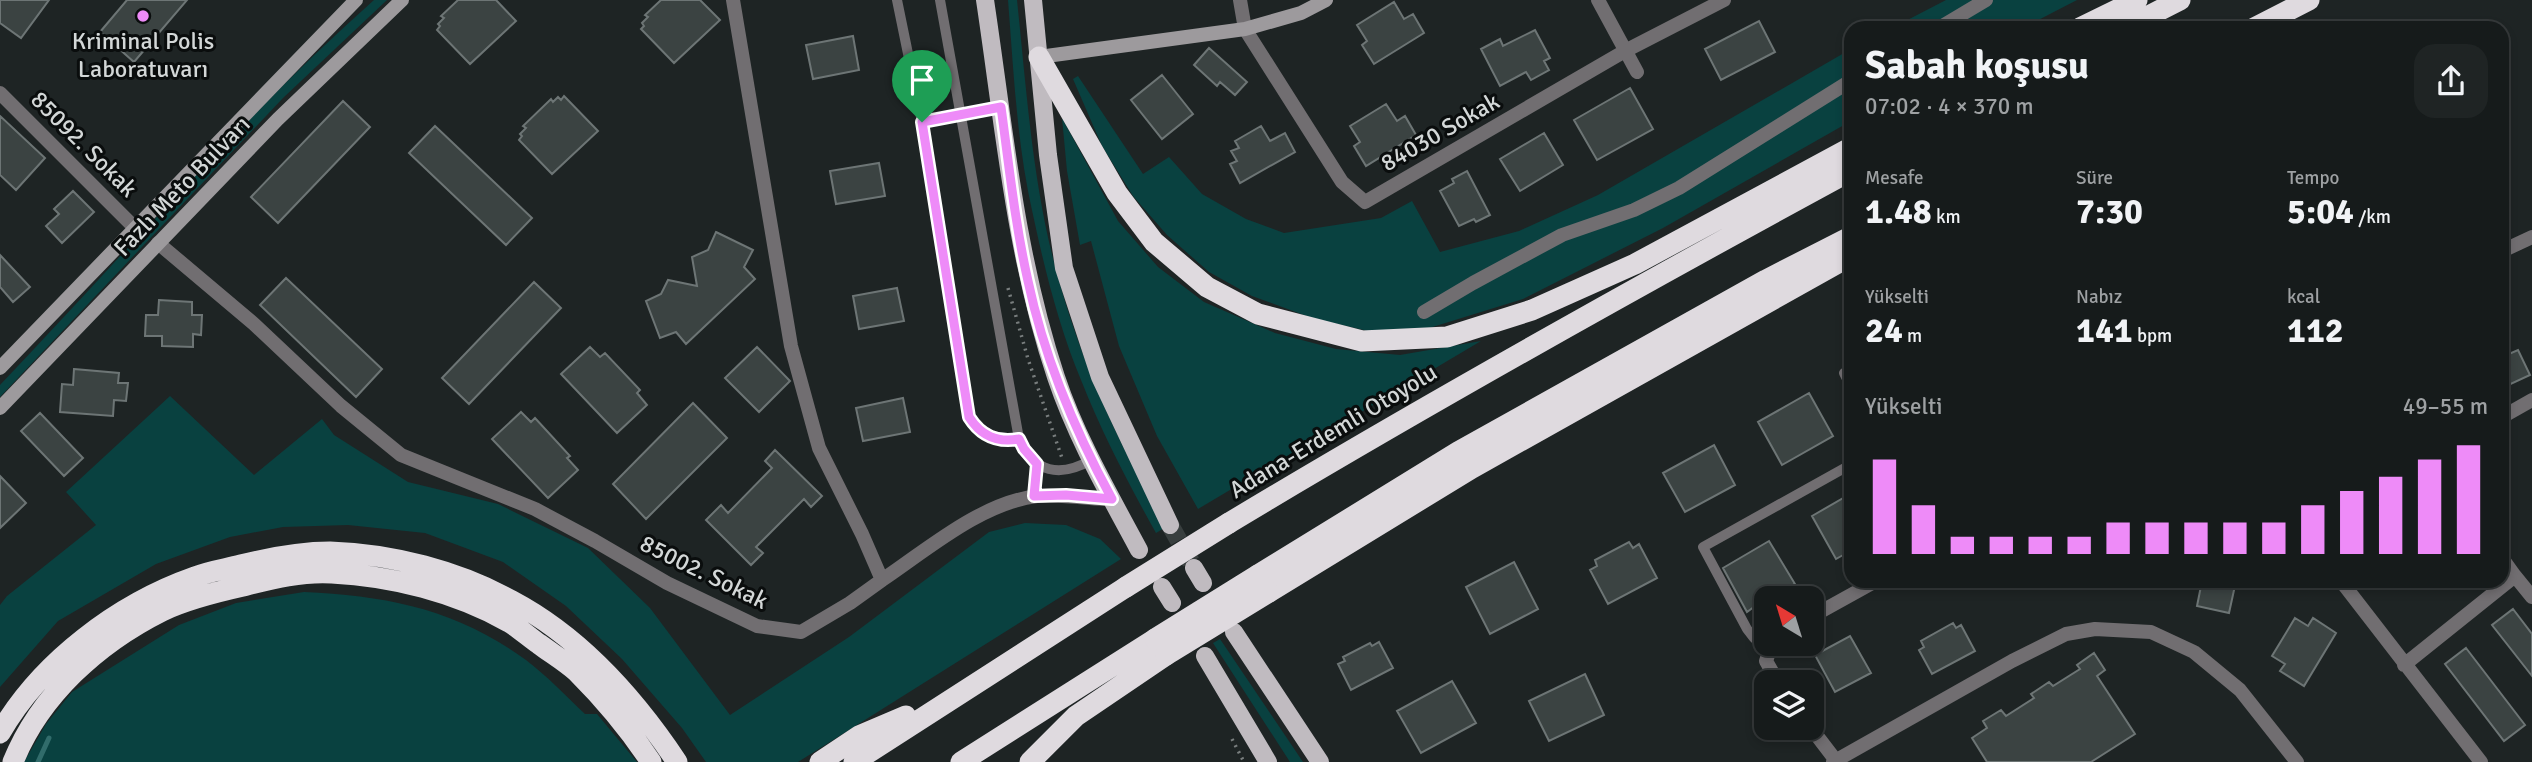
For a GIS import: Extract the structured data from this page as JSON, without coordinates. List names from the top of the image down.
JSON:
{
  "streets": {
    "highway": ["Adana-Erdemli Otoyolu"],
    "main road": ["Fazlı Meto Bulvarı"],
    "street": ["84030 Sokak", "85092. Sokak", "85002. Sokak"]
  },
  "crossings": [
    ["85092. Sokak", "Fazlı Meto Bulvarı"],
    ["Fazlı Meto Bulvarı", "85002. Sokak"]
  ],
  "places": ["Kriminal Polis Laboratuvarı"],
  "north": "top left",
  "page": {
    "heading": ["Sabah koşusu", "07:02 · 4 × 370 m"],
    "stats": [
      ["Mesafe", "1.48 km"],
      ["Süre", "7:30"],
      ["Tempo", "5:04 /km"],
      ["Yükselti", "24 m"],
      ["Nabız", "141 bpm"],
      ["kcal", "112"]
    ],
    "chart": ["Yükselti", "49–55 m"]
  }
}
